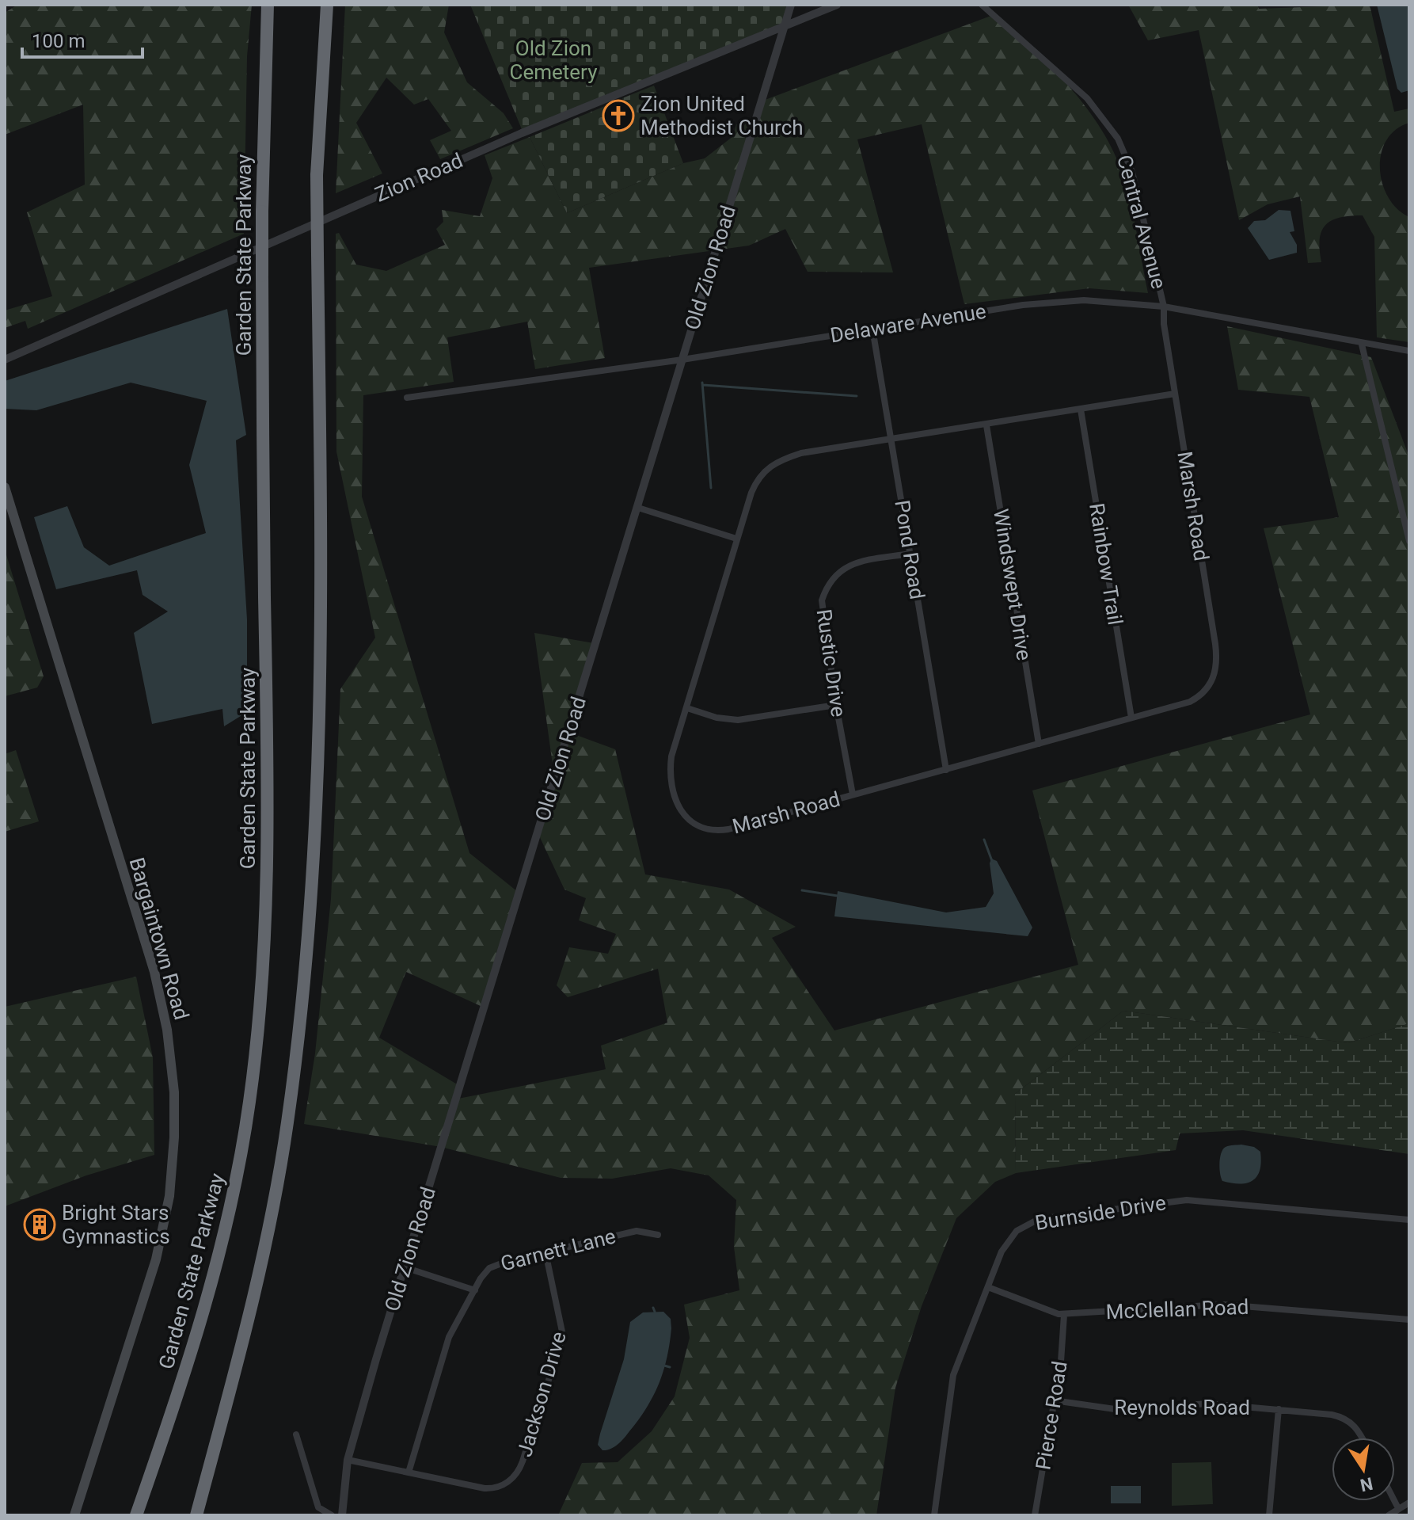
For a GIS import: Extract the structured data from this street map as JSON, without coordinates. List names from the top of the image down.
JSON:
{
  "streets": {
    "highway": ["Garden State Parkway"],
    "main road": ["Bargaintown Road"],
    "street": [
      "Zion Road",
      "Central Avenue",
      "Old Zion Road",
      "Delaware Avenue",
      "Marsh Road",
      "Pond Road",
      "Rainbow Trail",
      "Windswept Drive",
      "Rustic Drive",
      "Burnside Drive",
      "Garnett Lane",
      "McClellan Road",
      "Jackson Drive",
      "Reynolds Road",
      "Pierce Road"
    ]
  },
  "crossings": [
    ["Zion Road", "Old Zion Road"],
    ["Central Avenue", "Delaware Avenue"],
    ["Central Avenue", "Marsh Road"],
    ["Old Zion Road", "Delaware Avenue"],
    ["Old Zion Road", "Jackson Drive"],
    ["Delaware Avenue", "Marsh Road"],
    ["Delaware Avenue", "Pond Road"],
    ["Marsh Road", "Pond Road"],
    ["Marsh Road", "Rainbow Trail"],
    ["Marsh Road", "Windswept Drive"],
    ["Marsh Road", "Rustic Drive"],
    ["Pond Road", "Rustic Drive"],
    ["Burnside Drive", "McClellan Road"],
    ["Garnett Lane", "Jackson Drive"],
    ["McClellan Road", "Pierce Road"],
    ["Reynolds Road", "Pierce Road"]
  ],
  "parks": ["Old Zion Cemetery"],
  "places": {
    "church": ["Zion United Methodist Church"],
    "building": ["Bright Stars Gymnastics"]
  },
  "scale_bar": "100 m",
  "north": "bottom"
}
